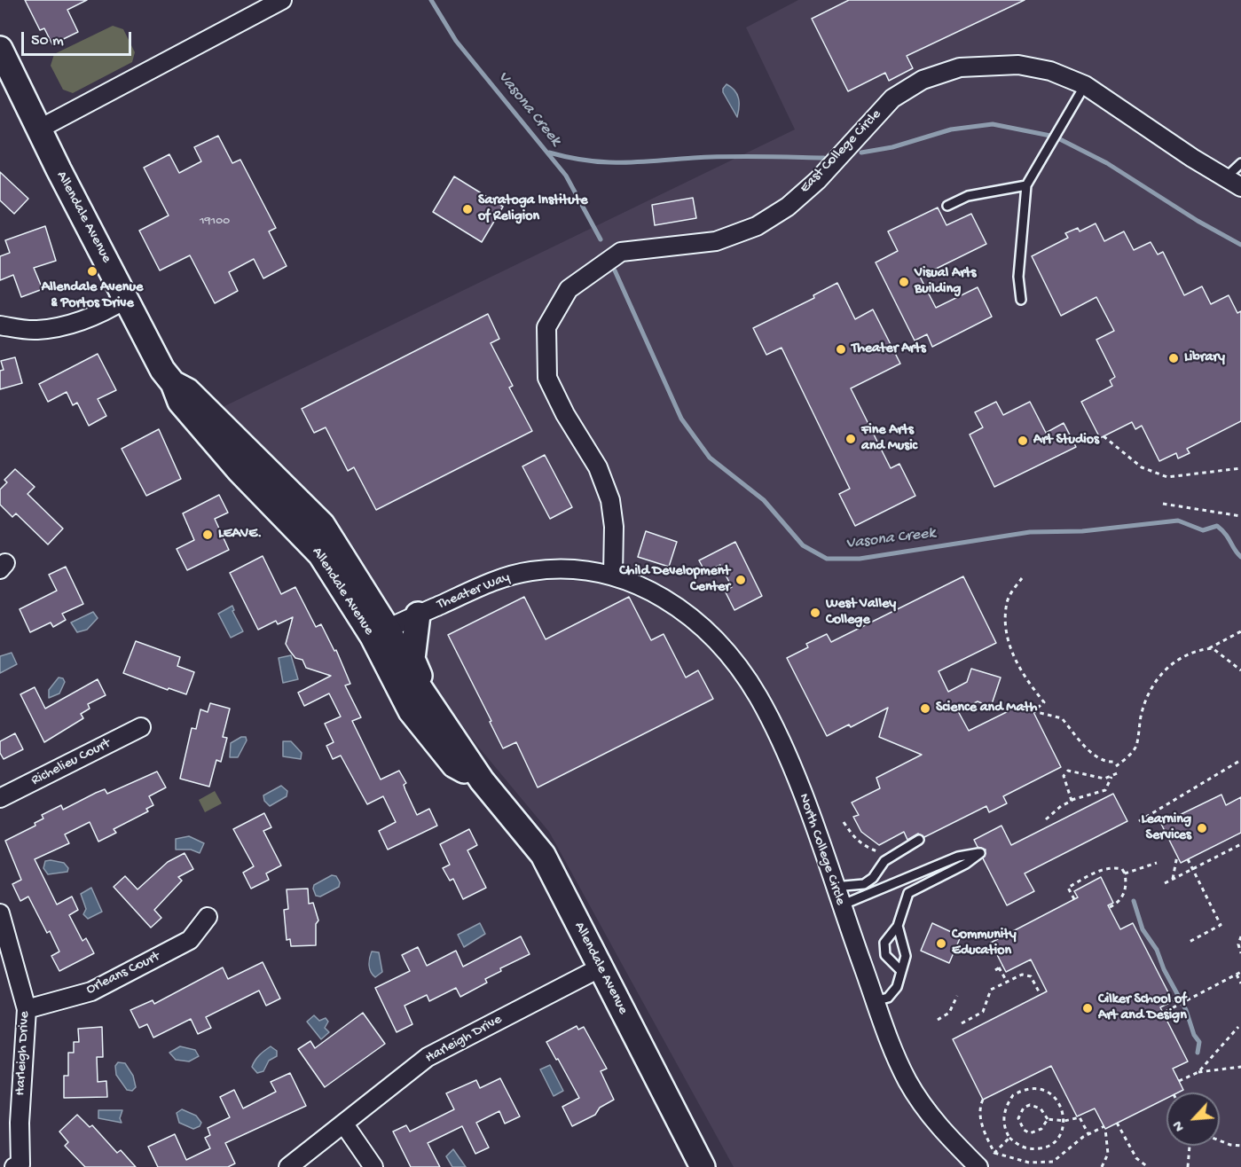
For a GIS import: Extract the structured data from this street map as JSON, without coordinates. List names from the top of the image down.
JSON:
{
  "streets": {
    "street": [
      "East College Circle",
      "Allendale Avenue",
      "Theater Way",
      "Richelieu Court",
      "North College Circle",
      "Orleans Court",
      "Harleigh Drive"
    ]
  },
  "crossings": [
    ["East College Circle", "Theater Way"],
    ["East College Circle", "North College Circle"],
    ["Allendale Avenue", "Theater Way"],
    ["Allendale Avenue", "Harleigh Drive"],
    ["Theater Way", "North College Circle"],
    ["Orleans Court", "Harleigh Drive"]
  ],
  "water": ["Vasona Creek"],
  "places": [
    "Saratoga Institute of Religion",
    "Allendale Avenue & Portos Drive",
    "Visual Arts Building",
    "Theater Arts",
    "Library",
    "Fine Arts and Music",
    "Art Studios",
    "LEAVE.",
    "Child Development Center",
    "West Valley College",
    "Science and Math",
    "Learning Services",
    "Community Education",
    "Cilker School of Art and Design"
  ],
  "house_numbers": ["19100"],
  "scale_bar": "50 m",
  "north": "bottom left"
}
